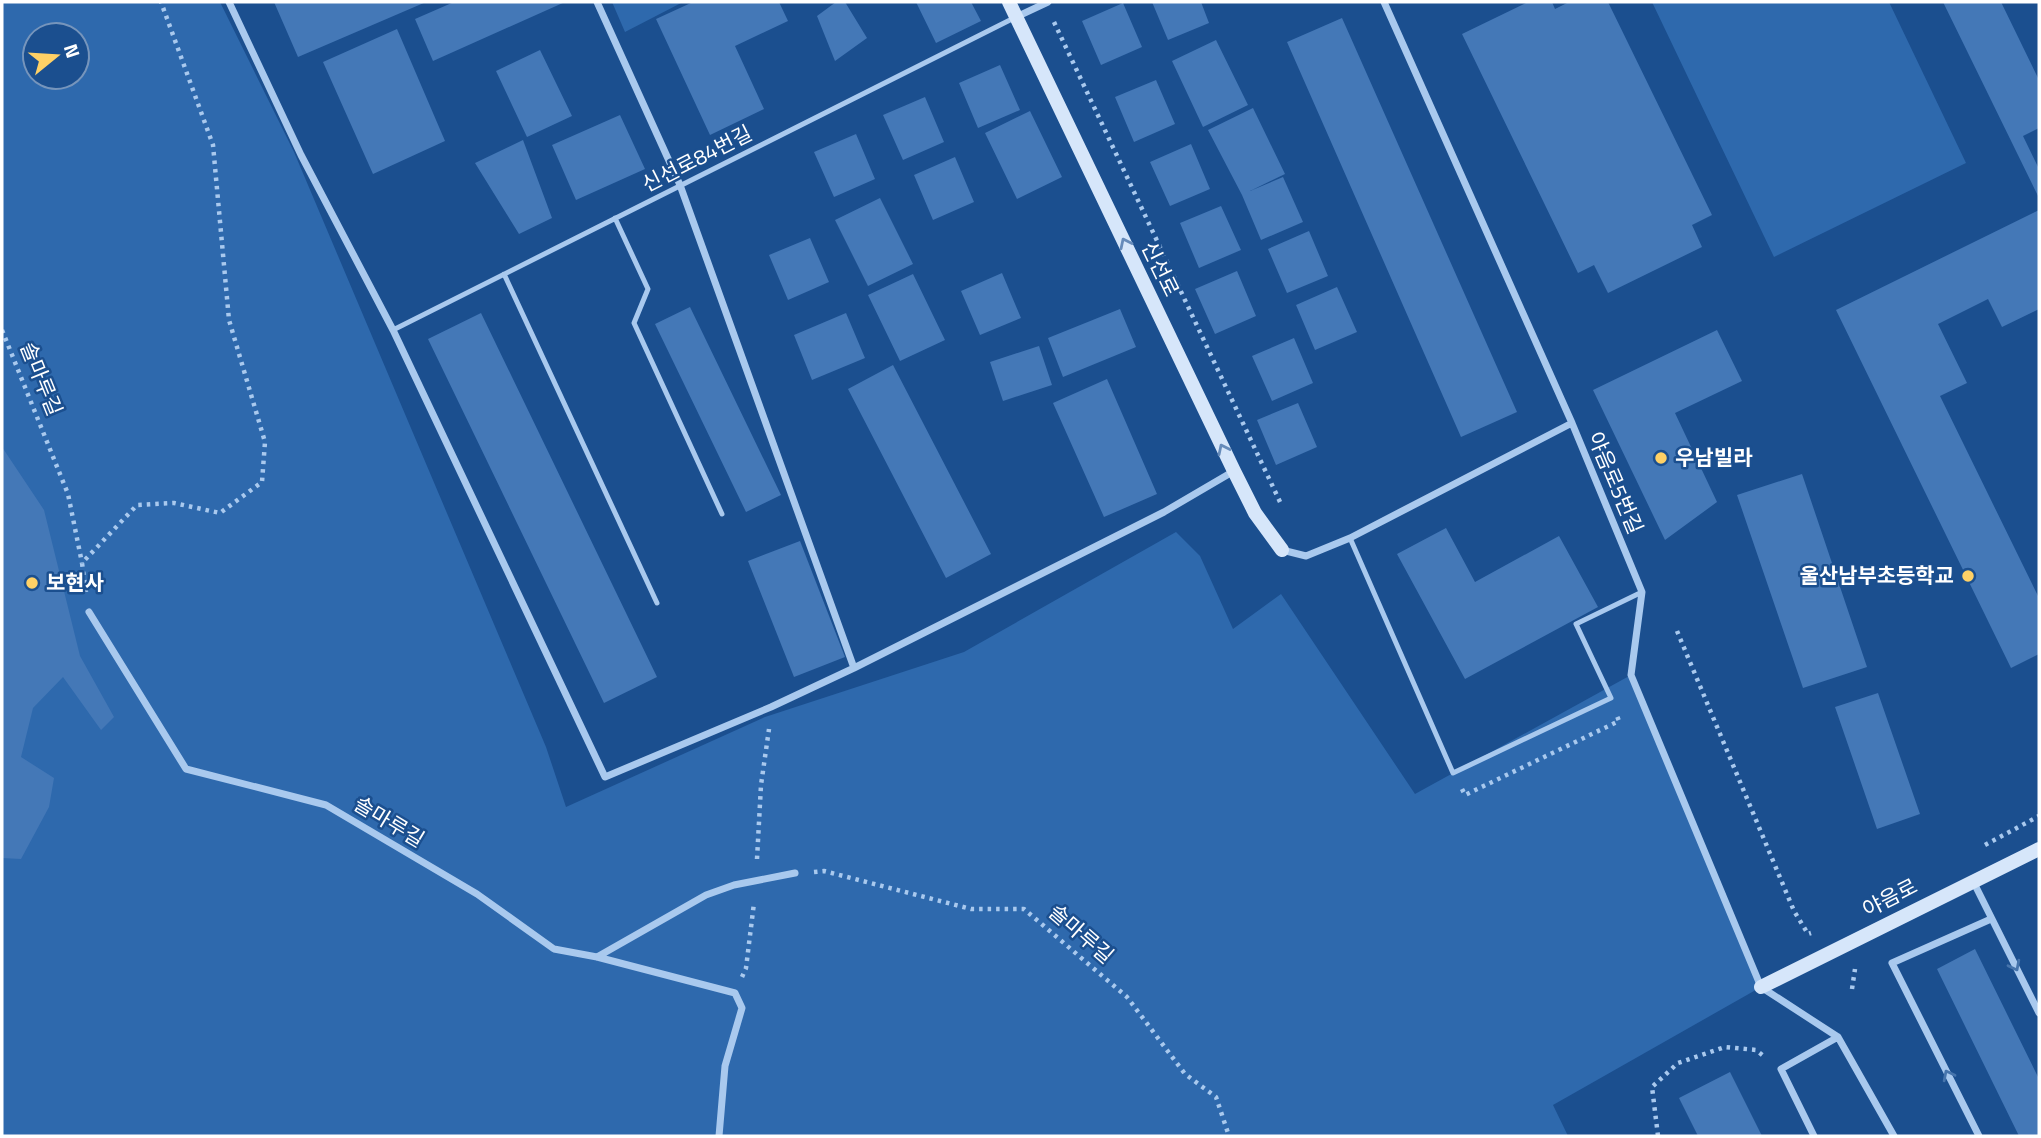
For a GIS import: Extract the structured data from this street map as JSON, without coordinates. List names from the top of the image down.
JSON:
{
  "streets": {
    "street": [
      "신선로",
      "솔마루길",
      "야음로5번길",
      "야음로"
    ],
    "lane": ["신선로84번길"]
  },
  "crossings": [
    ["신선로84번길", "신선로"]
  ],
  "one_way": ["신선로"],
  "places": ["우남빌라", "울산남부초등학교", "보현사"],
  "north": "right"
}
